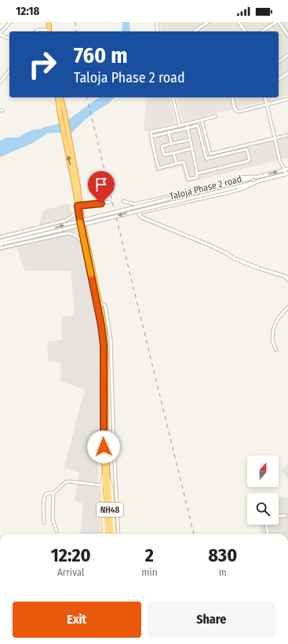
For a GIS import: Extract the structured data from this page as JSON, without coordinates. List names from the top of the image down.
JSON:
{
  "streets": {
    "highway": ["NH48"],
    "street": ["Taloja Phase 2 road"]
  },
  "north": "top",
  "page": {
    "status": "12:18",
    "turn": ["760 m", "Taloja Phase 2 road"],
    "eta": [
      "12:20",
      "Arrival",
      "2",
      "min",
      "830",
      "m"
    ],
    "buttons": ["Exit", "Share"]
  }
}
